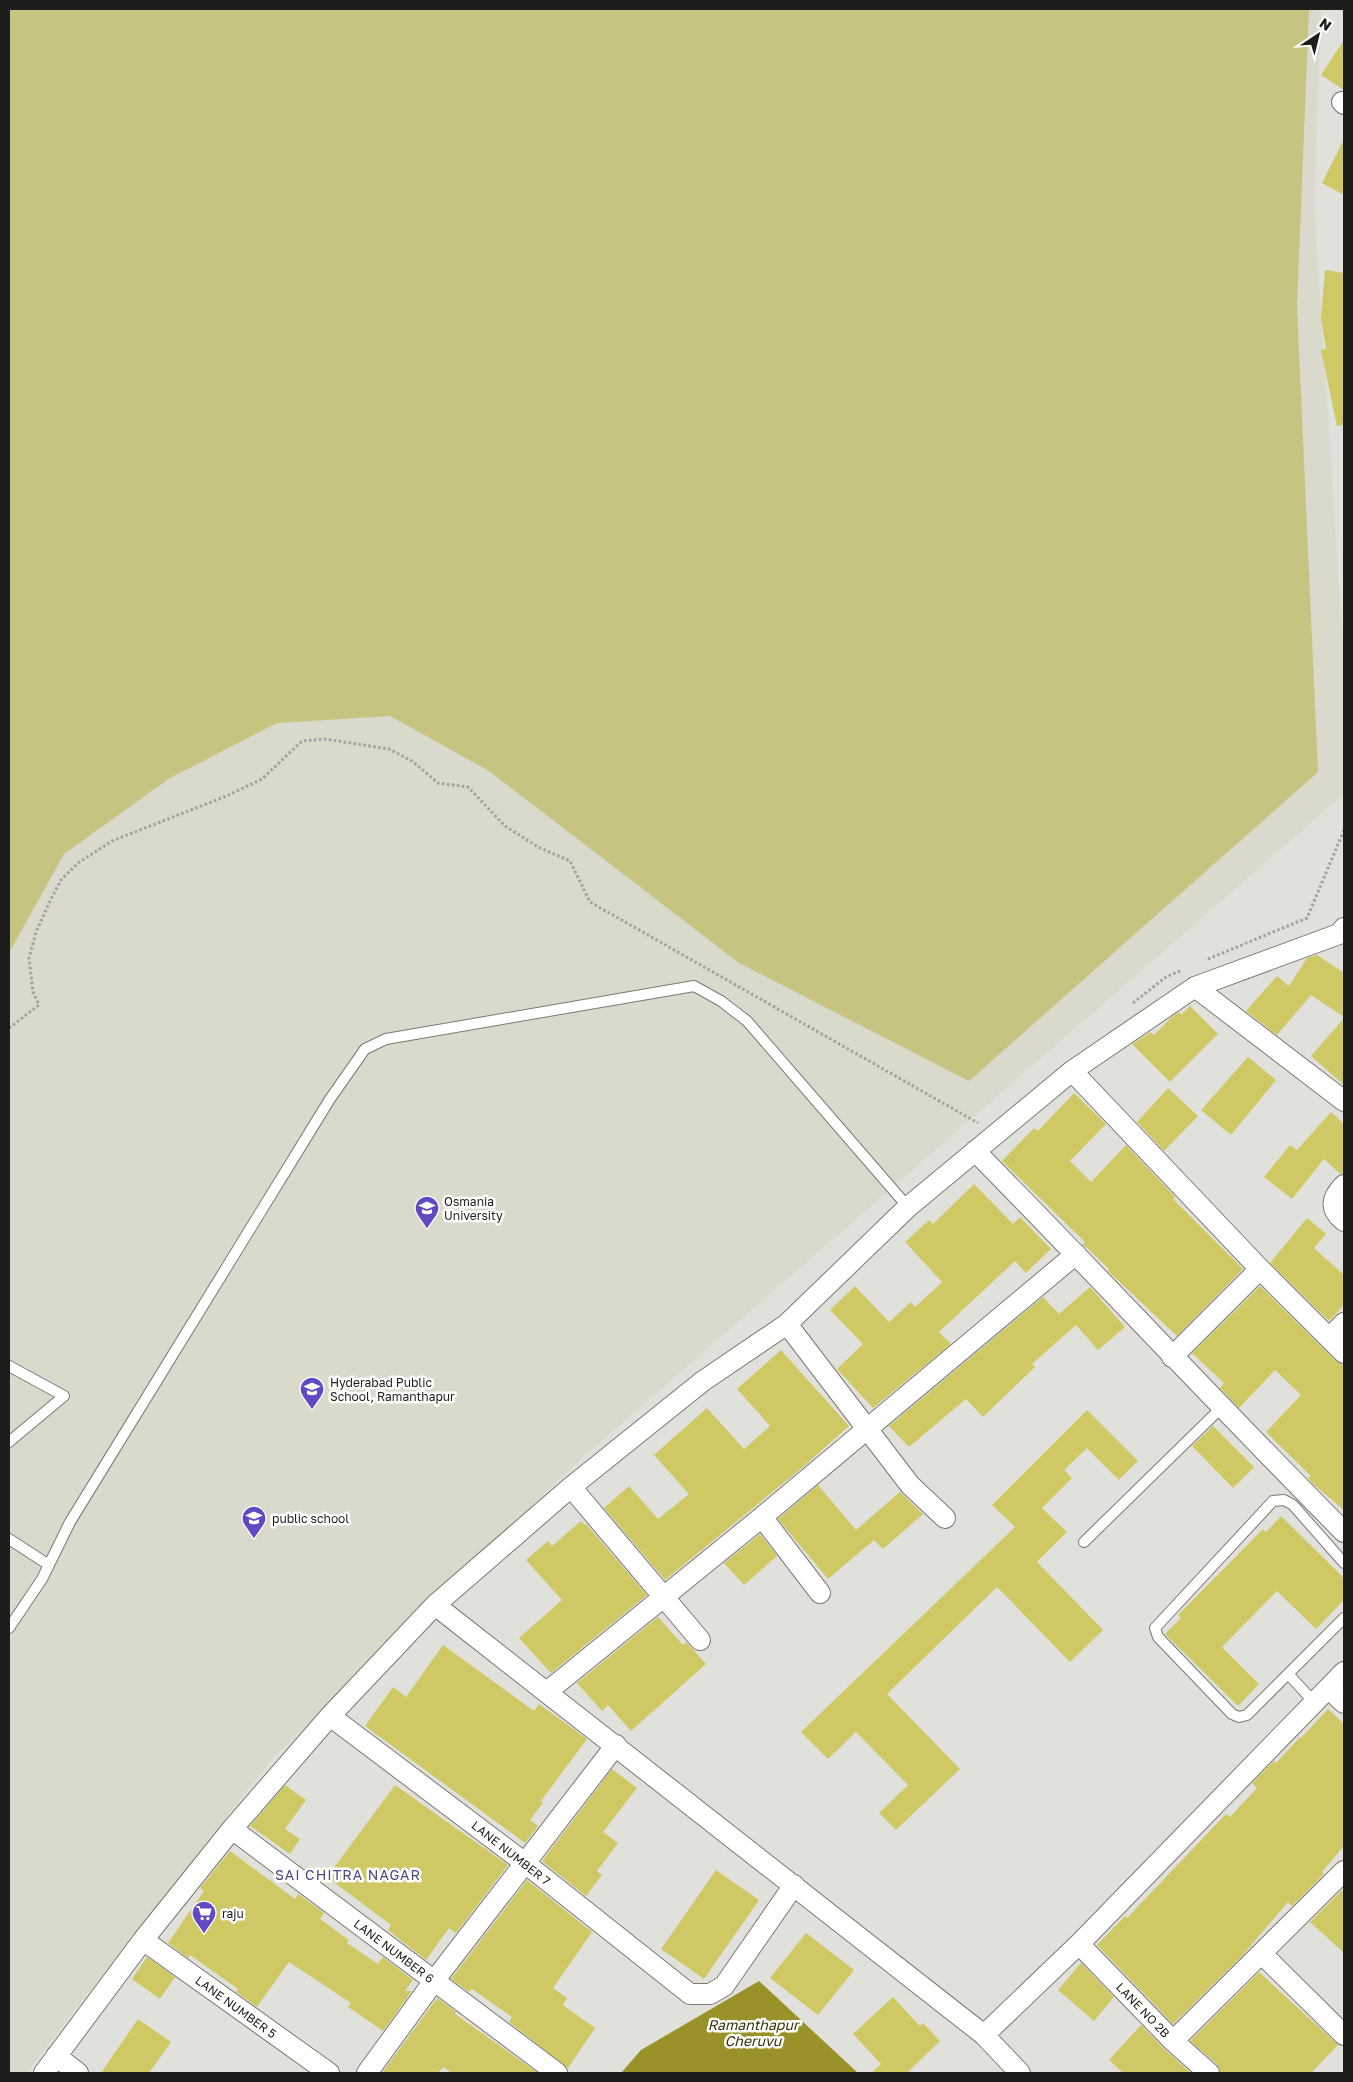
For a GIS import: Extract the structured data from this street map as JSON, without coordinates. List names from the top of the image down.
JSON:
{
  "streets": {
    "street": [
      "LANE NUMBER 7",
      "LANE NUMBER 6",
      "LANE NUMBER 5",
      "LANE NO 2B"
    ]
  },
  "districts": ["SAI CHITRA NAGAR"],
  "water": ["Ramanthapur Cheruvu"],
  "places": {
    "school or university": ["Osmania University", "Hyderabad Public School, Ramanthapur", "public school"],
    "supermarket": ["raju"]
  },
  "north": "top right"
}
